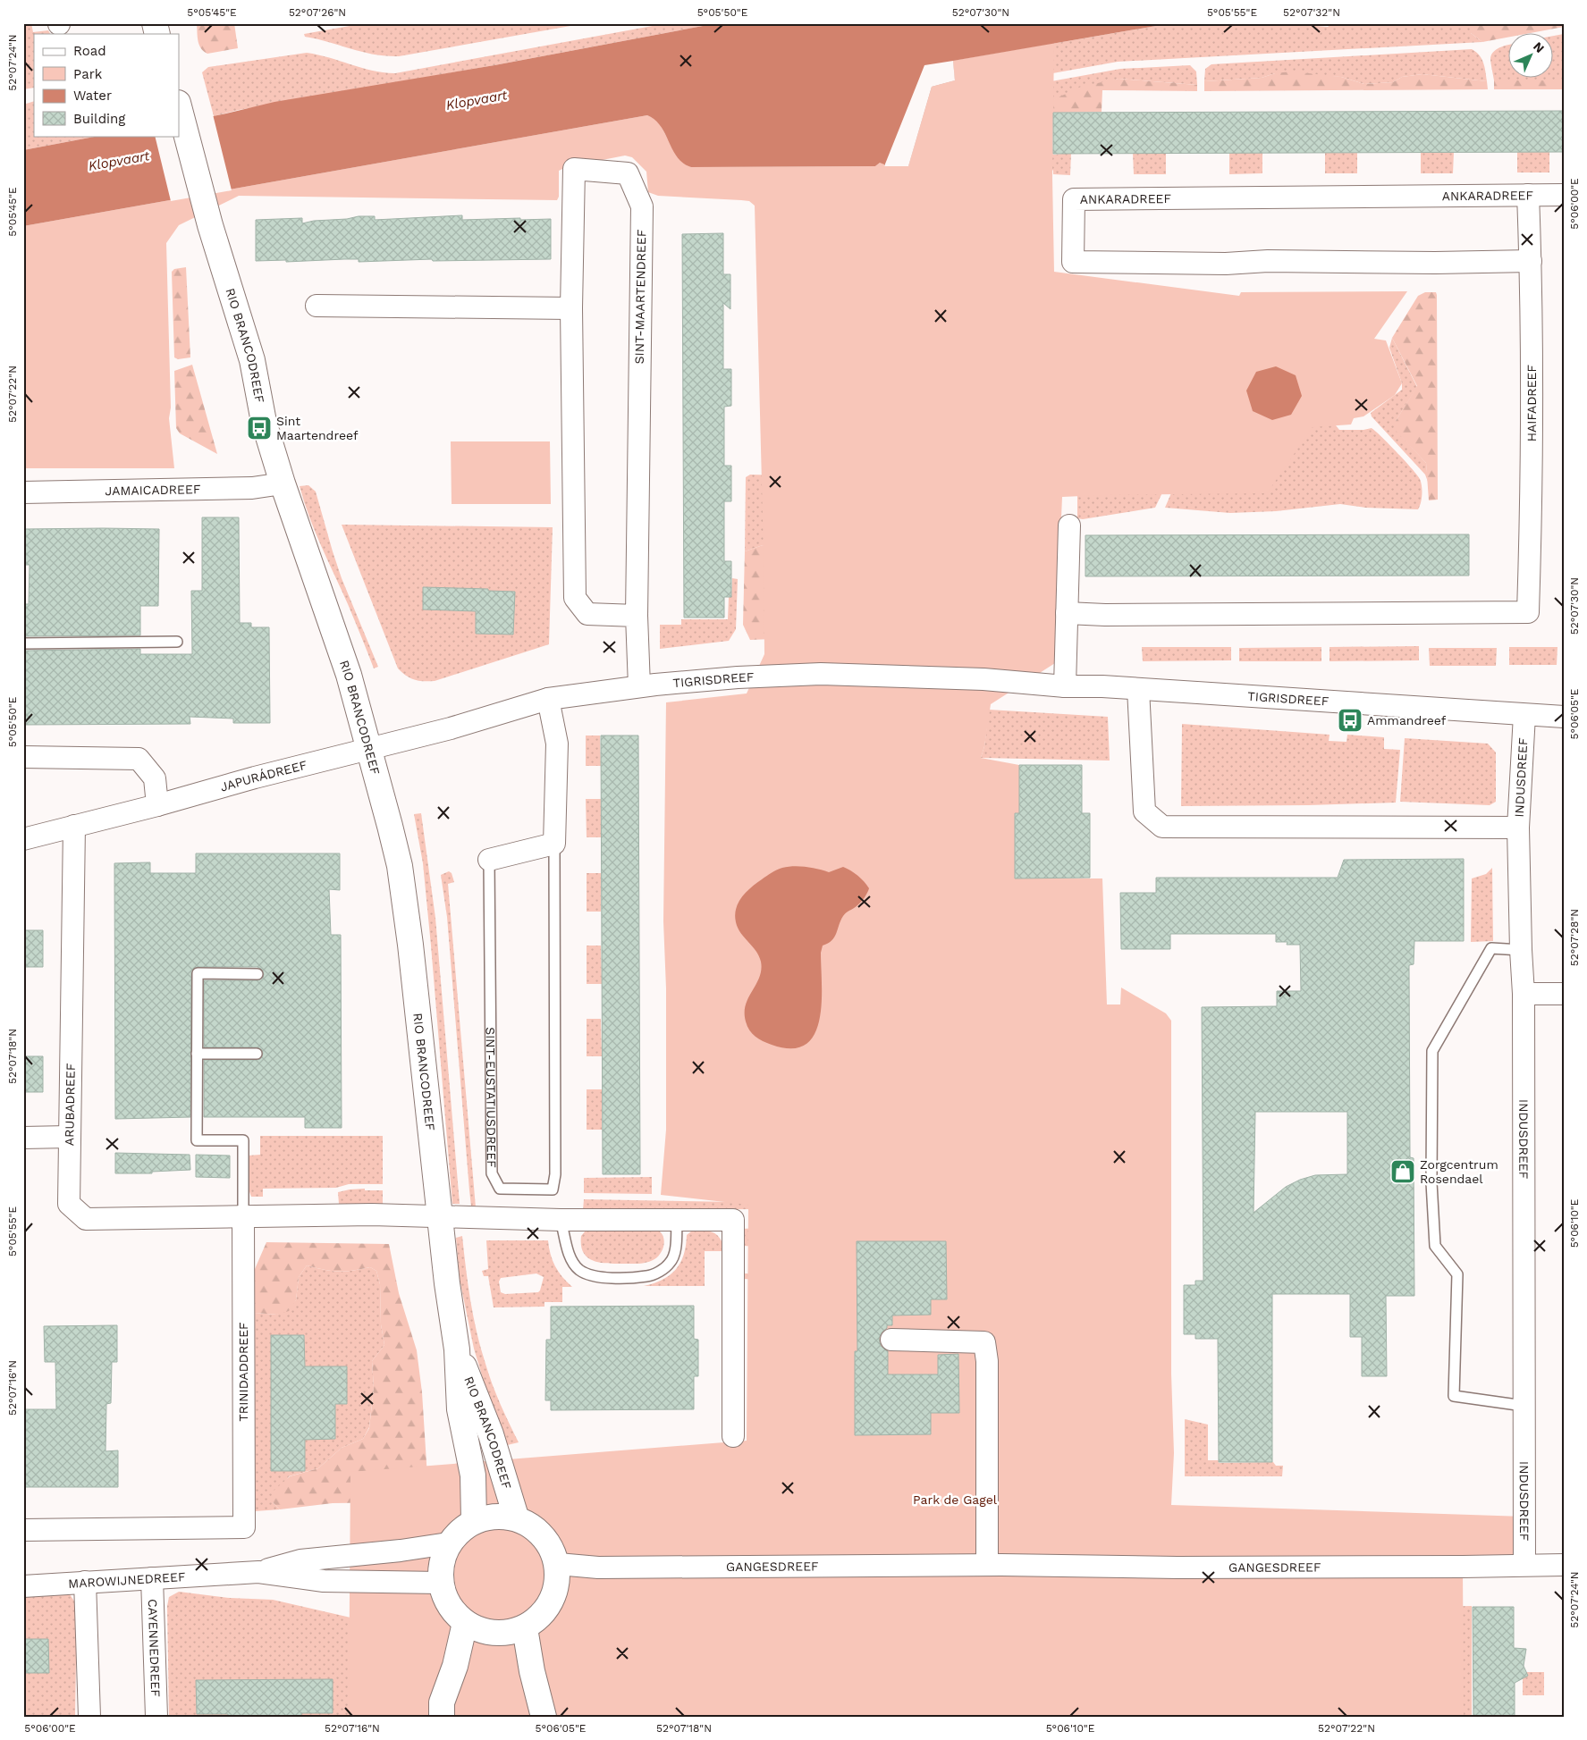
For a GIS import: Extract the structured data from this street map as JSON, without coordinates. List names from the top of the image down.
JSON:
{
  "streets": {
    "street": [
      "ANKARADREEF",
      "SINT-MAARTENDREEF",
      "RIO BRANCODREEF",
      "HAIFADREEF",
      "JAMAICADREEF",
      "TIGRISDREEF",
      "JAPURÁDREEF",
      "INDUSDREEF",
      "SINT-EUSTATIUSDREEF",
      "ARUBADREEF",
      "TRINIDADDREEF",
      "GANGESDREEF",
      "MAROWIJNEDREEF",
      "CAYENNEDREEF"
    ]
  },
  "crossings": [
    ["ANKARADREEF", "HAIFADREEF"],
    ["SINT-MAARTENDREEF", "TIGRISDREEF"],
    ["RIO BRANCODREEF", "JAMAICADREEF"],
    ["RIO BRANCODREEF", "TIGRISDREEF"],
    ["RIO BRANCODREEF", "JAPURÁDREEF"],
    ["RIO BRANCODREEF", "ARUBADREEF"],
    ["RIO BRANCODREEF", "GANGESDREEF"],
    ["RIO BRANCODREEF", "MAROWIJNEDREEF"],
    ["TIGRISDREEF", "JAPURÁDREEF"],
    ["TIGRISDREEF", "INDUSDREEF"],
    ["TIGRISDREEF", "SINT-EUSTATIUSDREEF"],
    ["JAPURÁDREEF", "ARUBADREEF"],
    ["INDUSDREEF", "GANGESDREEF"],
    ["ARUBADREEF", "TRINIDADDREEF"],
    ["GANGESDREEF", "MAROWIJNEDREEF"],
    ["MAROWIJNEDREEF", "CAYENNEDREEF"]
  ],
  "water": ["Klopvaart"],
  "parks": ["Park de Gagel"],
  "places": {
    "bus stop": ["Sint Maartendreef", "Ammandreef"],
    "shop": ["Zorgcentrum Rosendael"]
  },
  "legend": [
    "Road",
    "Park",
    "Water",
    "Building"
  ],
  "north": "top right",
  "coordinates": [
    "5°05'45\"E",
    "52°07'26\"N",
    "5°05'50\"E",
    "52°07'30\"N",
    "5°05'55\"E",
    "52°07'32\"N",
    "52°07'24\"N",
    "5°06'00\"E",
    "52°07'22\"N",
    "5°06'05\"E",
    "52°07'28\"N",
    "52°07'18\"N",
    "5°06'10\"E",
    "52°07'16\"N"
  ]
}
